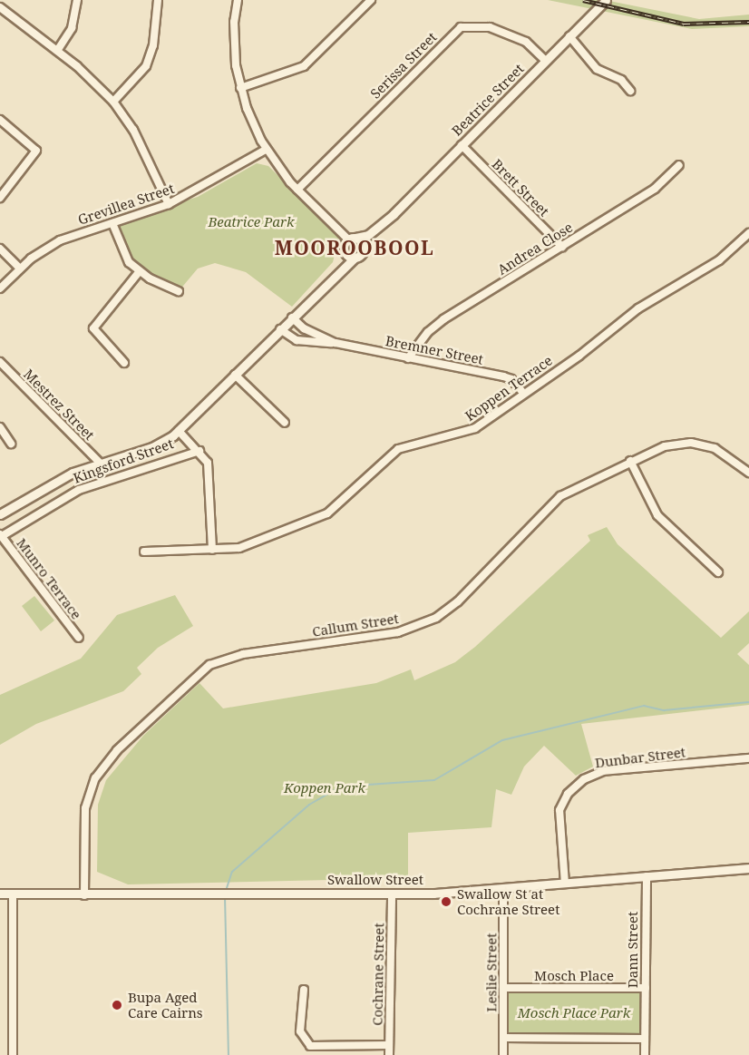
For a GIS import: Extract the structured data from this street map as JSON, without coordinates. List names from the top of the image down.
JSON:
{
  "streets": {
    "street": [
      "Serissa Street",
      "Beatrice Street",
      "Brett Street",
      "Grevillea Street",
      "Andrea Close",
      "Bremner Street",
      "Koppen Terrace",
      "Mestrez Street",
      "Kingsford Street",
      "Munro Terrace",
      "Callum Street",
      "Dunbar Street",
      "Swallow Street",
      "Dann Street",
      "Leslie Street",
      "Cochrane Street",
      "Mosch Place"
    ]
  },
  "crossings": [
    ["Serissa Street", "Beatrice Street"],
    ["Beatrice Street", "Brett Street"],
    ["Brett Street", "Andrea Close"],
    ["Andrea Close", "Bremner Street"],
    ["Bremner Street", "Koppen Terrace"],
    ["Mestrez Street", "Kingsford Street"],
    ["Kingsford Street", "Munro Terrace"],
    ["Callum Street", "Swallow Street"],
    ["Dunbar Street", "Swallow Street"],
    ["Swallow Street", "Dann Street"],
    ["Swallow Street", "Leslie Street"],
    ["Swallow Street", "Cochrane Street"],
    ["Dann Street", "Mosch Place"],
    ["Leslie Street", "Mosch Place"]
  ],
  "districts": ["MOOROOBOOL"],
  "parks": ["Beatrice Park", "Koppen Park", "Mosch Place Park"],
  "places": ["Swallow St at Cochrane Street", "Bupa Aged Care Cairns"]
}
